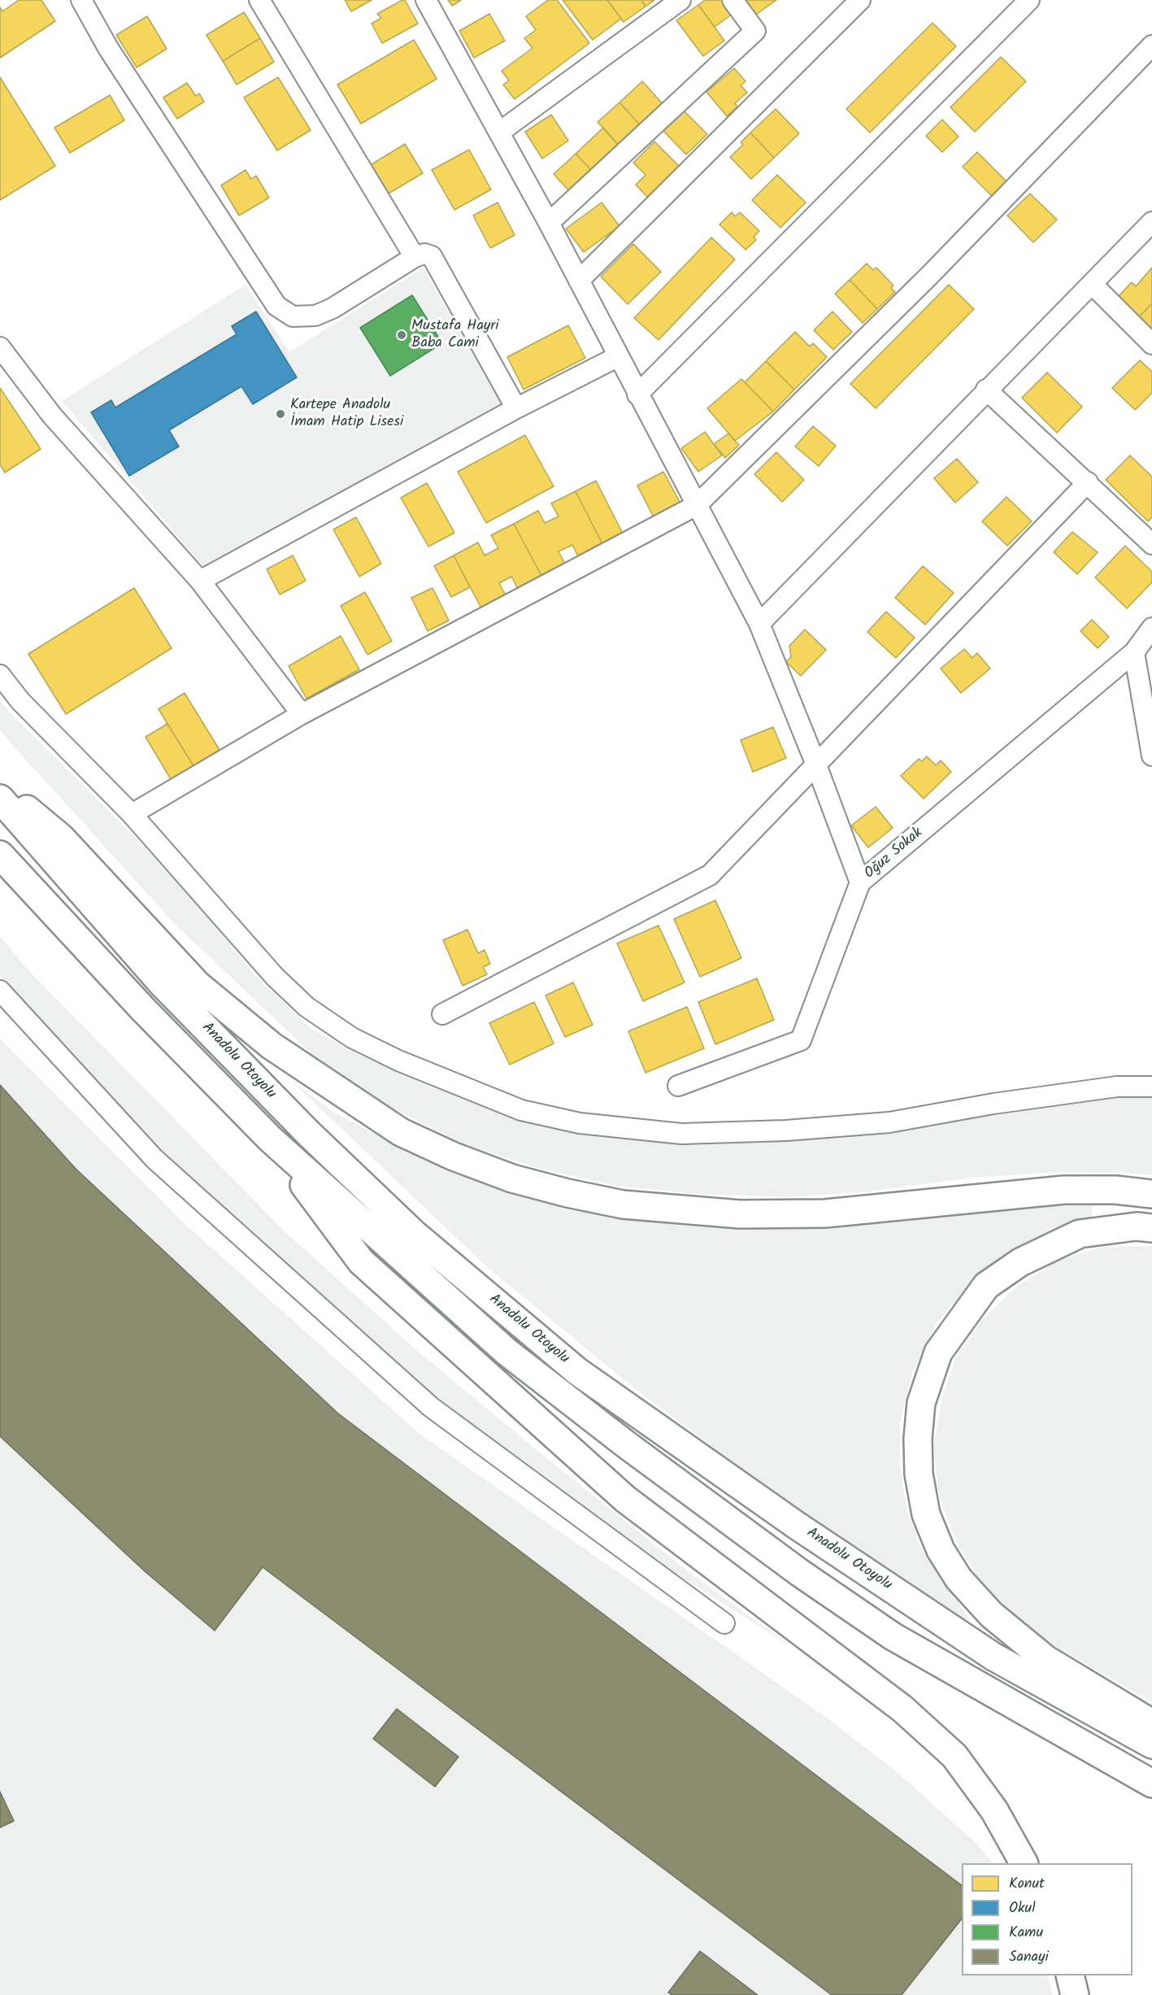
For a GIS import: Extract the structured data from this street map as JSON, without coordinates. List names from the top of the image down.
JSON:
{
  "streets": {
    "highway": ["Anadolu Otoyolu"],
    "street": ["Oğuz Sokak"]
  },
  "places": ["Mustafa Hayri Baba Cami", "Kartepe Anadolu İmam Hatip Lisesi"],
  "legend": [
    "Konut",
    "Okul",
    "Kamu",
    "Sanayi"
  ]
}
